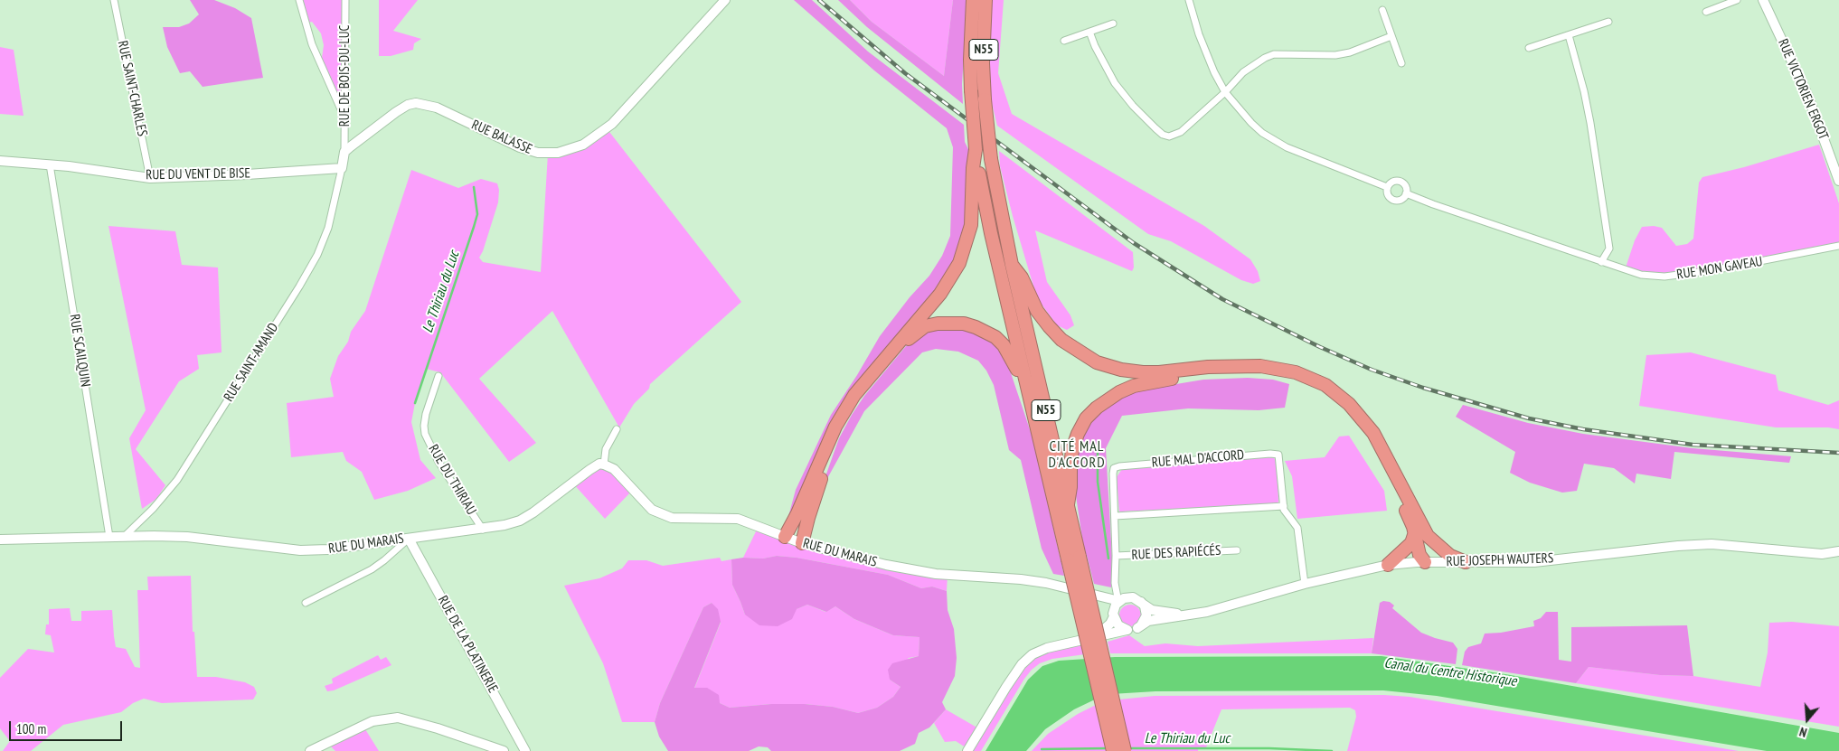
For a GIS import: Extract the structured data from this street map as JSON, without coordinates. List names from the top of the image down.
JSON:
{
  "streets": {
    "highway": ["N55"],
    "street": [
      "RUE DE BOIS-DU-LUC",
      "RUE SAINT-CHARLES",
      "RUE VICTORIEN ERGOT",
      "RUE BALASSE",
      "RUE DU VENT DE BISE",
      "RUE MON GAVEAU",
      "RUE SCAILQUIN",
      "RUE SAINT-AMAND",
      "RUE MAL D'ACCORD",
      "RUE DU THIRIAU",
      "RUE DU MARAIS",
      "RUE DES RAPIÉCÉS",
      "RUE JOSEPH WAUTERS",
      "RUE DE LA PLATINERIE"
    ]
  },
  "crossings": [
    ["RUE DE BOIS-DU-LUC", "RUE BALASSE"],
    ["RUE SAINT-CHARLES", "RUE DU VENT DE BISE"],
    ["RUE DU VENT DE BISE", "RUE SCAILQUIN"],
    ["RUE DU VENT DE BISE", "RUE SAINT-AMAND"],
    ["RUE SCAILQUIN", "RUE DU MARAIS"],
    ["RUE SAINT-AMAND", "RUE DU MARAIS"],
    ["RUE MAL D'ACCORD", "RUE DES RAPIÉCÉS"],
    ["RUE MAL D'ACCORD", "RUE JOSEPH WAUTERS"],
    ["RUE DU THIRIAU", "RUE DU MARAIS"],
    ["RUE DU MARAIS", "RUE JOSEPH WAUTERS"],
    ["RUE DU MARAIS", "RUE DE LA PLATINERIE"]
  ],
  "districts": ["CITÉ MAL D'ACCORD"],
  "water": ["Le Thiriau du Luc", "Canal du Centre Historique"],
  "scale_bar": "100 m",
  "north": "bottom"
}
